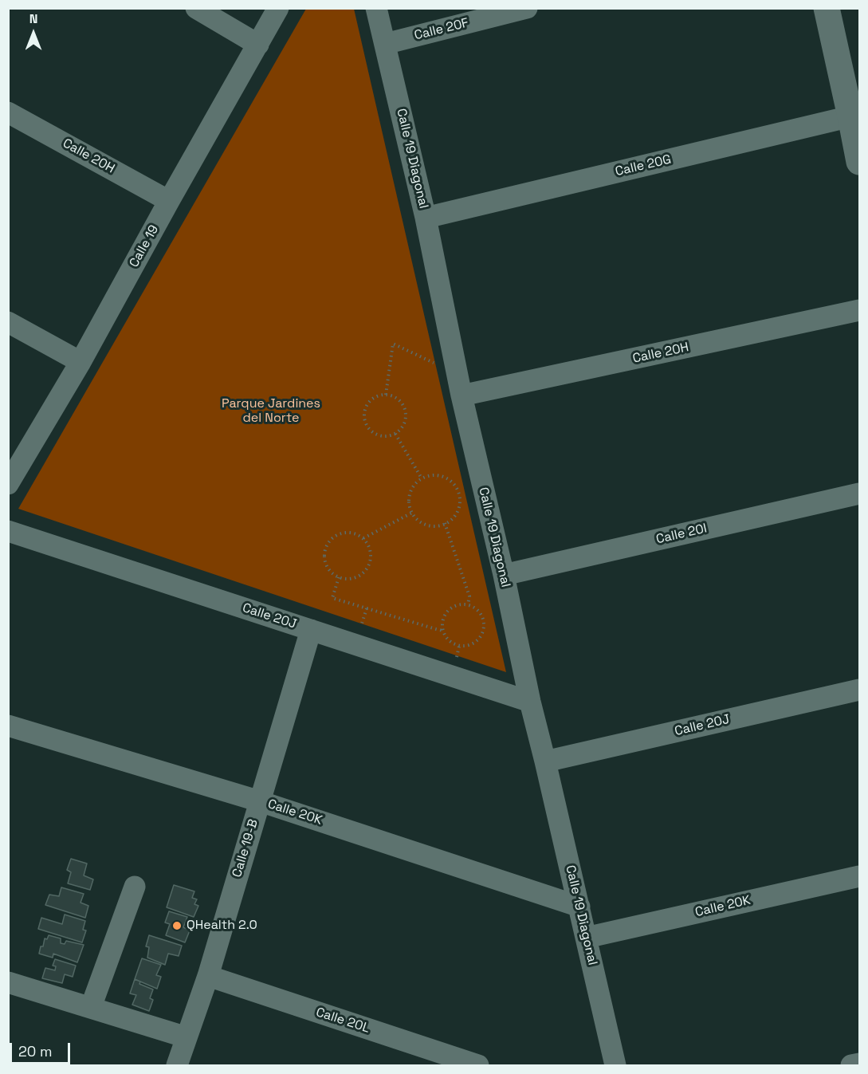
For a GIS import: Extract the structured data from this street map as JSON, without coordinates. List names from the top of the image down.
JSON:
{
  "streets": {
    "street": [
      "Calle 20F",
      "Calle 20H",
      "Calle 19 Diagonal",
      "Calle 20G",
      "Calle 19",
      "Calle 20I",
      "Calle 20J",
      "Calle 20K",
      "Calle 19-B",
      "Calle 20L"
    ]
  },
  "crossings": [
    ["Calle 20F", "Calle 19 Diagonal"],
    ["Calle 20H", "Calle 19 Diagonal"],
    ["Calle 20H", "Calle 19"],
    ["Calle 19 Diagonal", "Calle 20G"],
    ["Calle 19 Diagonal", "Calle 20I"],
    ["Calle 19 Diagonal", "Calle 20J"],
    ["Calle 19 Diagonal", "Calle 20K"],
    ["Calle 20J", "Calle 19-B"],
    ["Calle 20K", "Calle 19-B"],
    ["Calle 19-B", "Calle 20L"]
  ],
  "parks": ["Parque Jardines del Norte"],
  "places": ["QHealth 2.0"],
  "scale_bar": "20 m",
  "north": "top"
}
